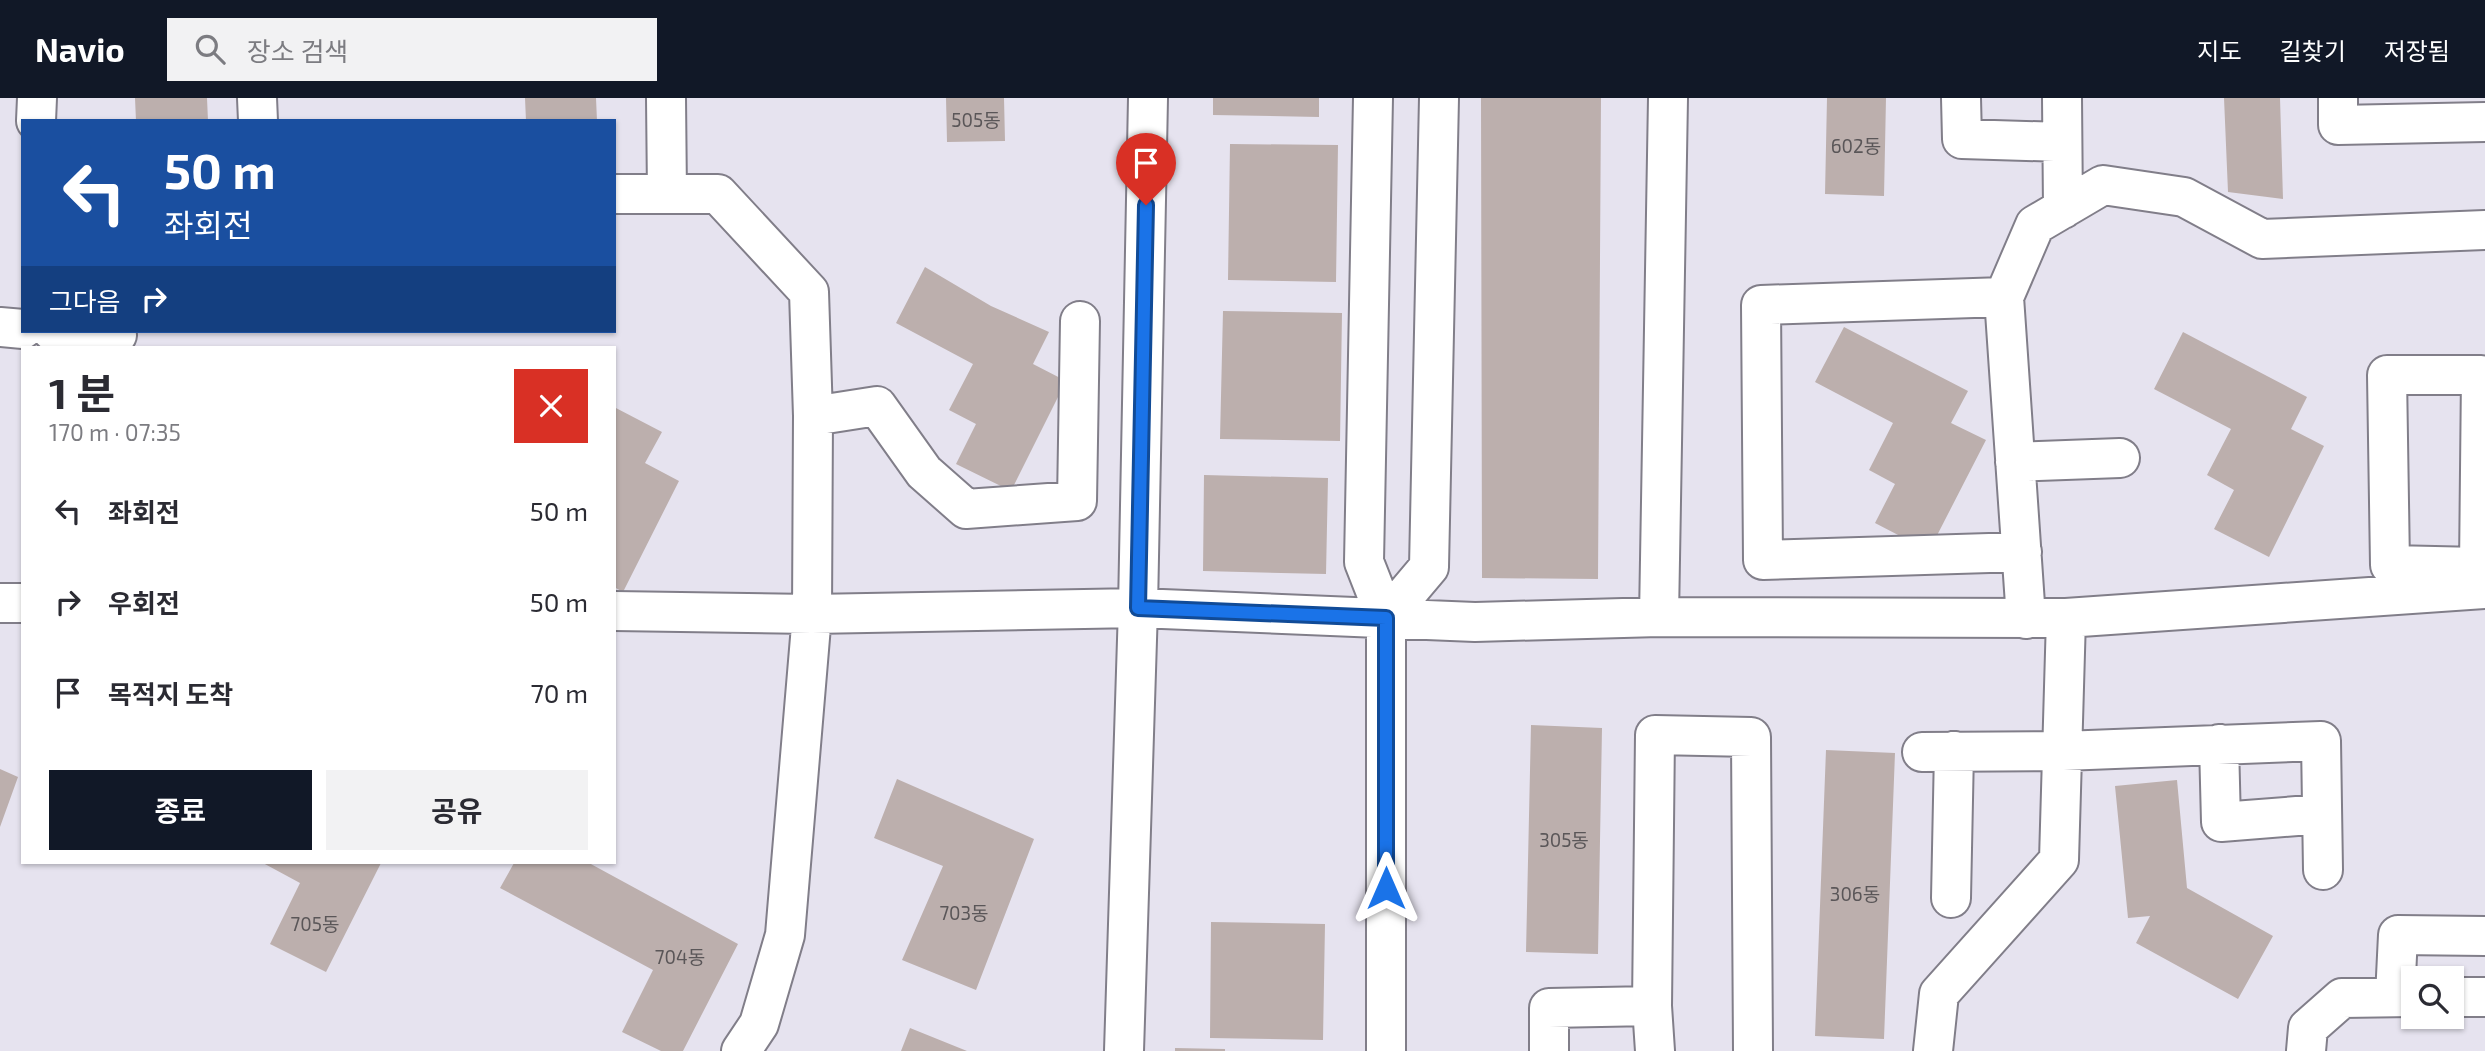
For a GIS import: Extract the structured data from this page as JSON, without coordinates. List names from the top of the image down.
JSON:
{
  "house_numbers": [
    "505동",
    "602동",
    "305동",
    "306동",
    "703동",
    "705동",
    "704동"
  ],
  "page": {
    "header": "Navio",
    "search": "장소 검색",
    "nav": ["지도", "길찾기", "저장됨"],
    "turn": ["50 m", "좌회전"],
    "then": "그다음",
    "heading": ["1 분", "170 m · 07:35"],
    "list": [
      {
        "name": "좌회전",
        "value": "50 m"
      },
      {
        "name": "우회전",
        "value": "50 m"
      },
      {
        "name": "목적지 도착",
        "value": "70 m"
      }
    ],
    "buttons": ["종료", "공유"]
  }
}
